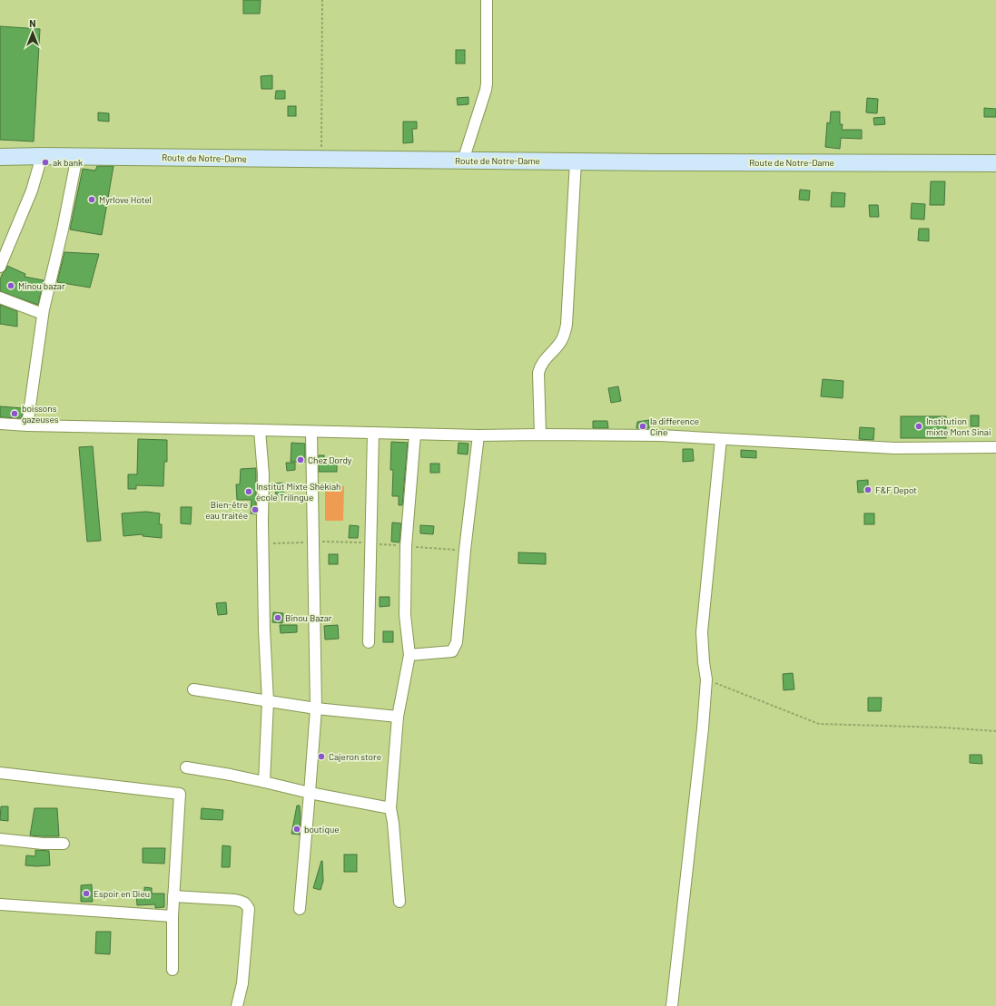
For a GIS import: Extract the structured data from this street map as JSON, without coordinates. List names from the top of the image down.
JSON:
{
  "streets": {
    "street": ["Route de Notre-Dame"]
  },
  "places": [
    "ak bank",
    "Myrlove Hotel",
    "Minou bazar",
    "boissons gazeuses",
    "la difference Cine",
    "Institution mixte Mont Sinai",
    "Chez Dordy",
    "F&F Depot",
    "Institut Mixte Shékiah école Trilingue",
    "Bien-être eau traitée",
    "Binou Bazar",
    "Cajeron store",
    "boutique",
    "Espoir en Dieu"
  ],
  "north": "top"
}
